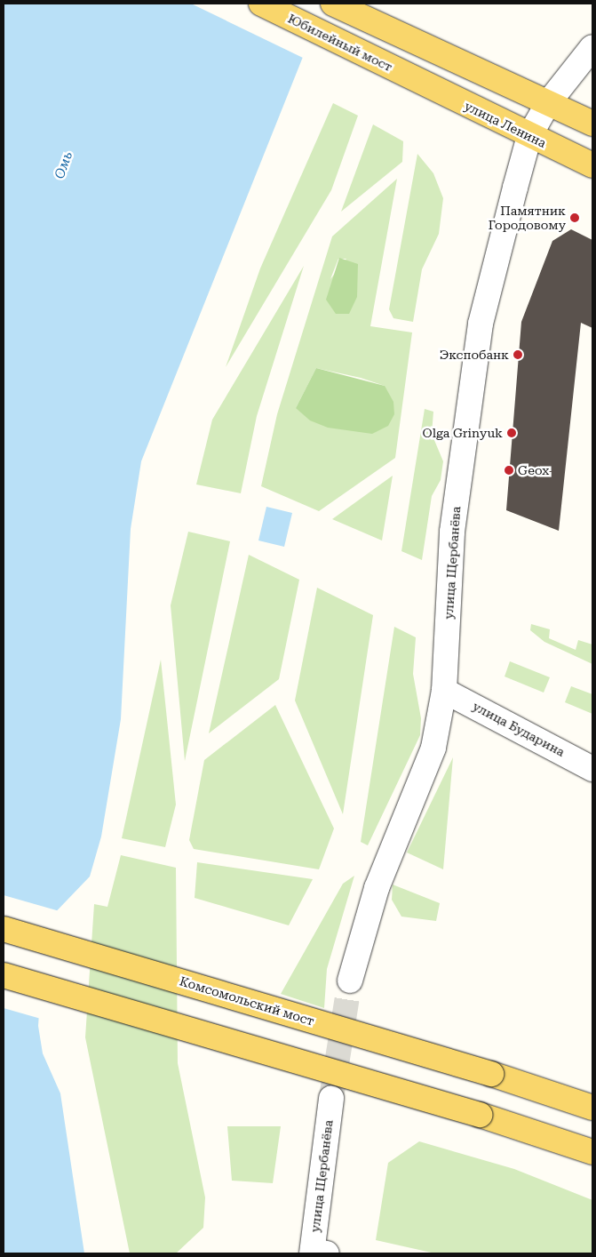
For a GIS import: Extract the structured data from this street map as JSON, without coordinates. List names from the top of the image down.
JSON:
{
  "streets": {
    "main road": ["Юбилейный мост", "улица Ленина", "Комсомольский мост"],
    "street": ["улица Щербанёва", "улица Бударина"]
  },
  "crossings": [
    ["Юбилейный мост", "улица Ленина"],
    ["улица Ленина", "улица Щербанёва"],
    ["улица Щербанёва", "улица Бударина"]
  ],
  "water": ["Омь"],
  "places": [
    "Памятник Городовому",
    "Экспобанк",
    "Olga Grinyuk",
    "Geox"
  ]
}
